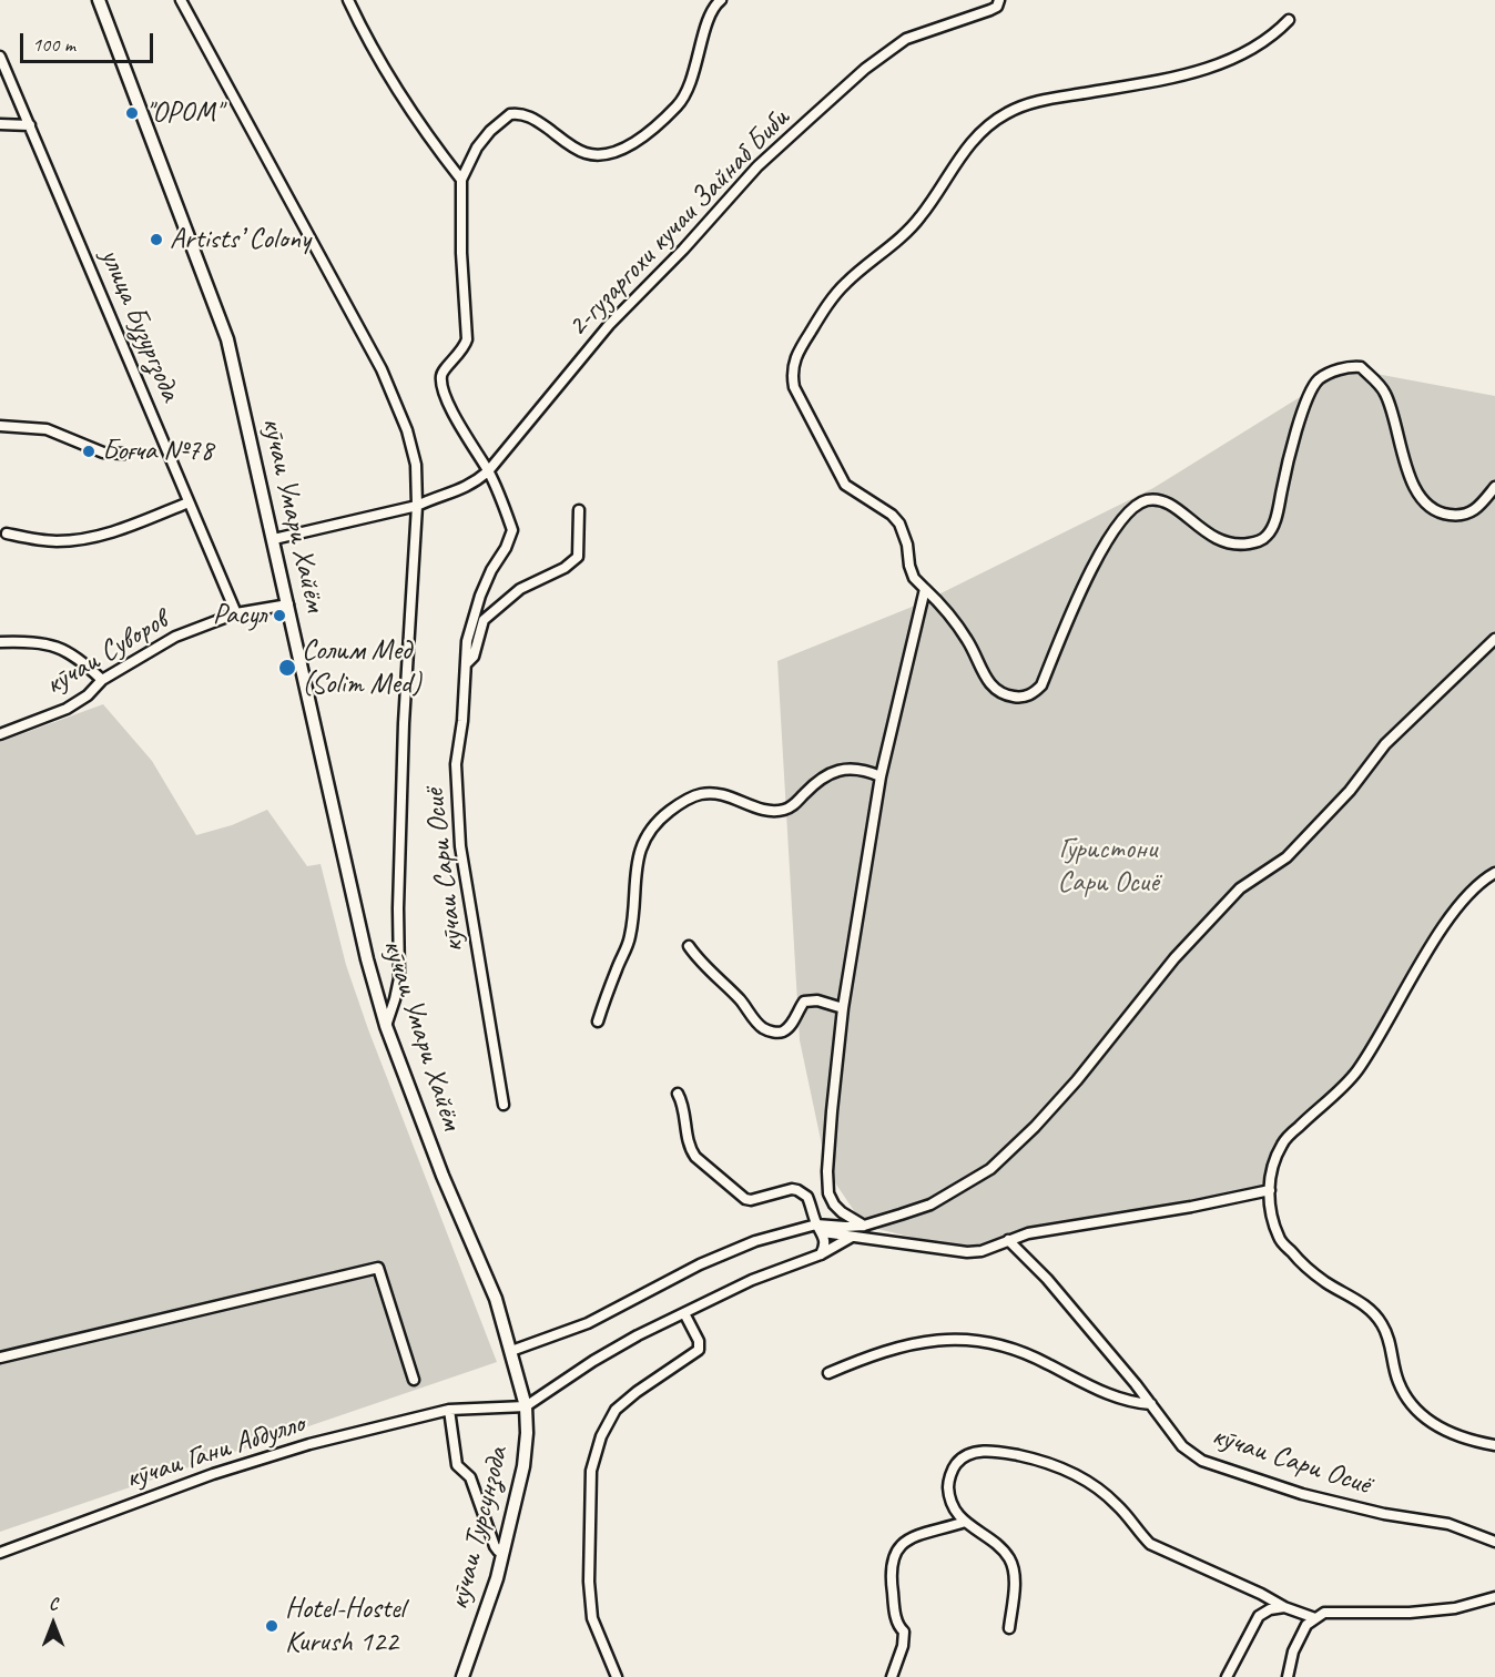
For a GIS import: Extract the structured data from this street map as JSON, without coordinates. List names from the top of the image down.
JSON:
{
  "streets": {
    "main road": ["кӯчаи Умари Хайём", "кӯчаи Турсунзода"],
    "street": [
      "2-гузаргохи кучаи Зайнаб Биби",
      "улица Бузургзода",
      "кӯчаи Суворов",
      "кӯчаи Сари Осиё",
      "кӯчаи Гани Абдулло"
    ]
  },
  "crossings": [
    ["2-гузаргохи кучаи Зайнаб Биби", "кӯчаи Умари Хайём"],
    ["2-гузаргохи кучаи Зайнаб Биби", "кӯчаи Сари Осиё"],
    ["улица Бузургзода", "кӯчаи Суворов"],
    ["кӯчаи Умари Хайём", "кӯчаи Суворов"],
    ["кӯчаи Умари Хайём", "кӯчаи Турсунзода"],
    ["кӯчаи Гани Абдулло", "кӯчаи Турсунзода"]
  ],
  "parks": ["Гуристони Сари Осиё"],
  "places": [
    "\"OPOM\"",
    "Artists’ Colony",
    "Боғча №78",
    "Расул",
    "Солим Мед (Solim Med)",
    "Hotel-Hostel Kurush 122"
  ],
  "scale_bar": "100 m",
  "north": "top"
}
